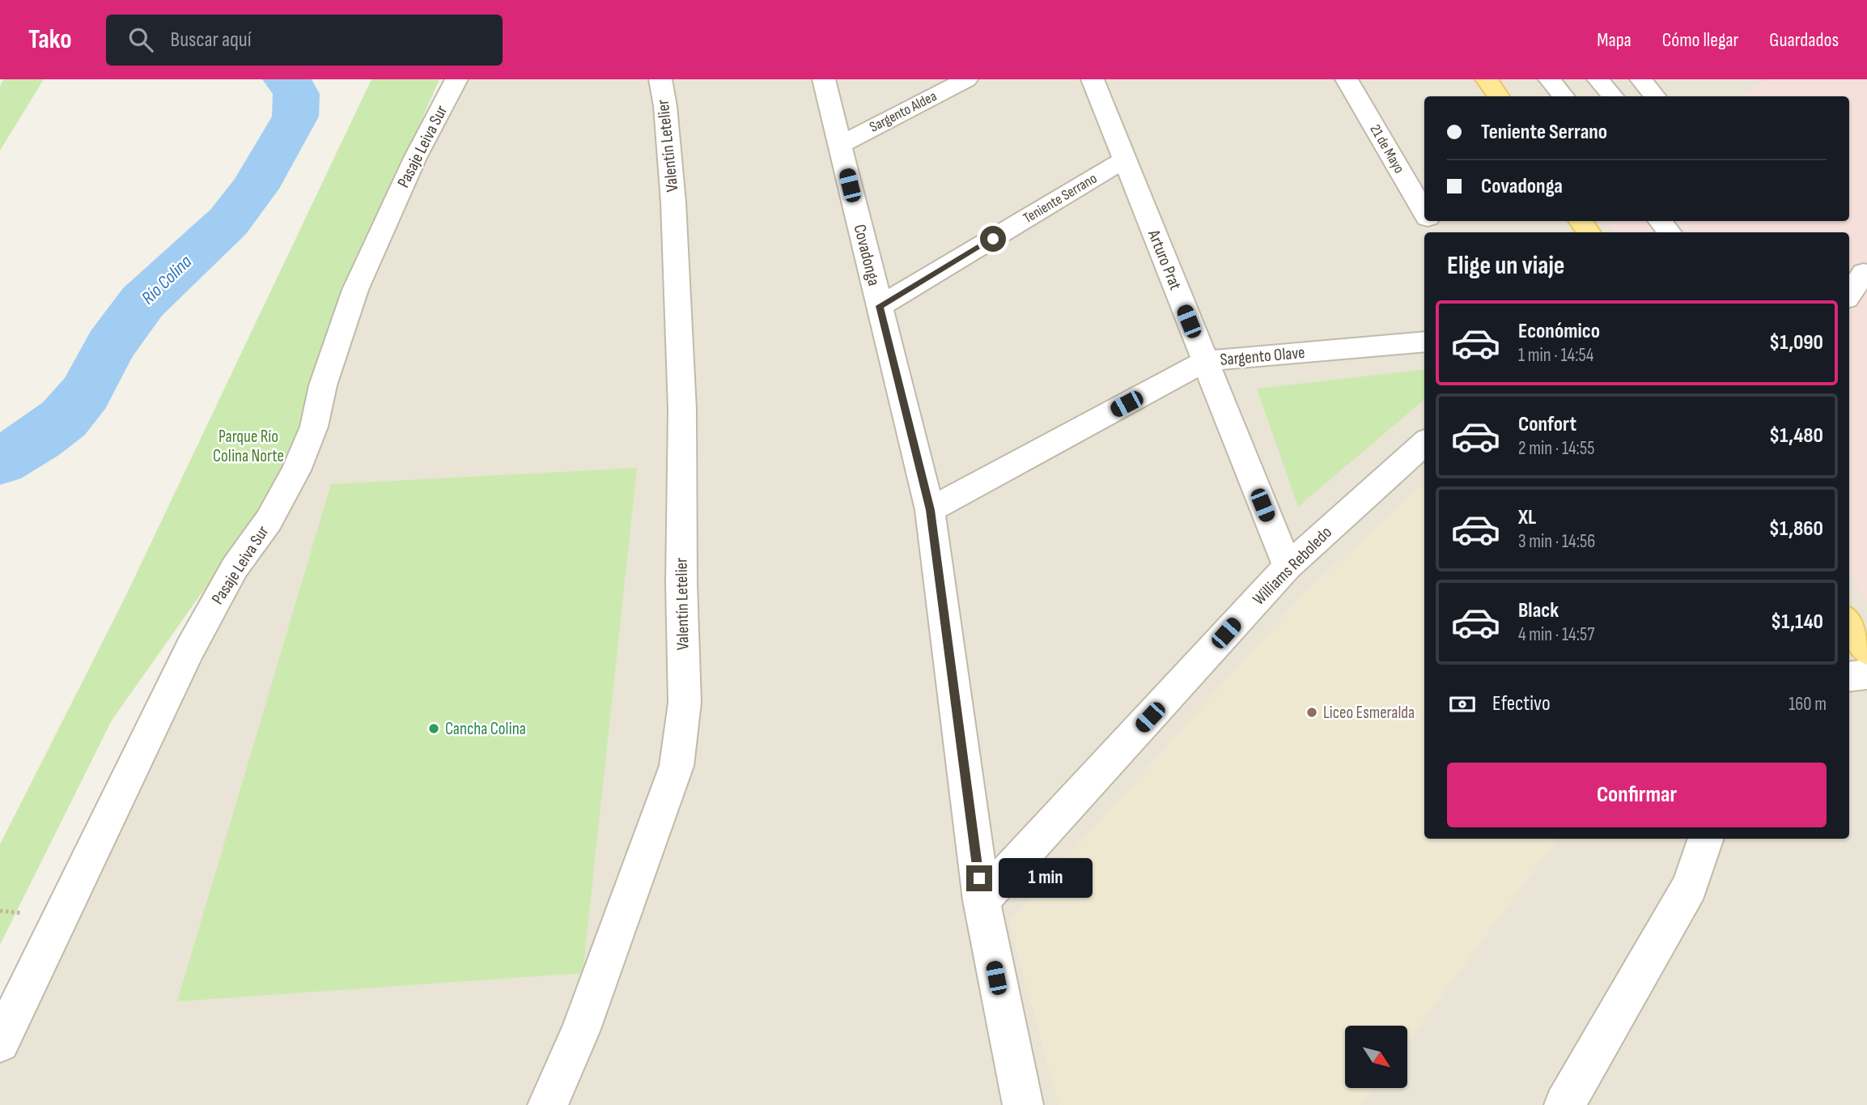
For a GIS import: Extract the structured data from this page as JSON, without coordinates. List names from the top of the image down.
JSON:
{
  "streets": {
    "street": [
      "Sargento Aldea",
      "Valentín Letelier",
      "Pasaje Leiva Sur",
      "21 de Mayo",
      "Teniente Serrano",
      "Covadonga",
      "Arturo Prat",
      "Sargento Olave",
      "Williams Reboledo"
    ]
  },
  "crossings": [
    ["Sargento Aldea", "Covadonga"],
    ["Teniente Serrano", "Covadonga"],
    ["Teniente Serrano", "Arturo Prat"],
    ["Covadonga", "Sargento Olave"],
    ["Covadonga", "Williams Reboledo"],
    ["Arturo Prat", "Sargento Olave"],
    ["Arturo Prat", "Williams Reboledo"]
  ],
  "water": ["Río Colina"],
  "parks": ["Parque Río Colina Norte"],
  "places": ["Liceo Esmeralda", "Cancha Colina"],
  "north": "bottom right",
  "page": {
    "header": "Tako",
    "search": "Buscar aquí",
    "nav": ["Mapa", "Cómo llegar", "Guardados"],
    "banner": ["Teniente Serrano", "Covadonga"],
    "heading": "Elige un viaje",
    "list": [
      {
        "name": "Económico",
        "note": "1 min · 14:54",
        "value": "$1,090"
      },
      {
        "name": "Confort",
        "note": "2 min · 14:55",
        "value": "$1,480"
      },
      {
        "name": "XL",
        "note": "3 min · 14:56",
        "value": "$1,860"
      },
      {
        "name": "Black",
        "note": "4 min · 14:57",
        "value": "$1,140"
      }
    ],
    "pay": ["Efectivo", "160 m"],
    "buttons": "Confirmar",
    "bubble": "1 min"
  }
}
